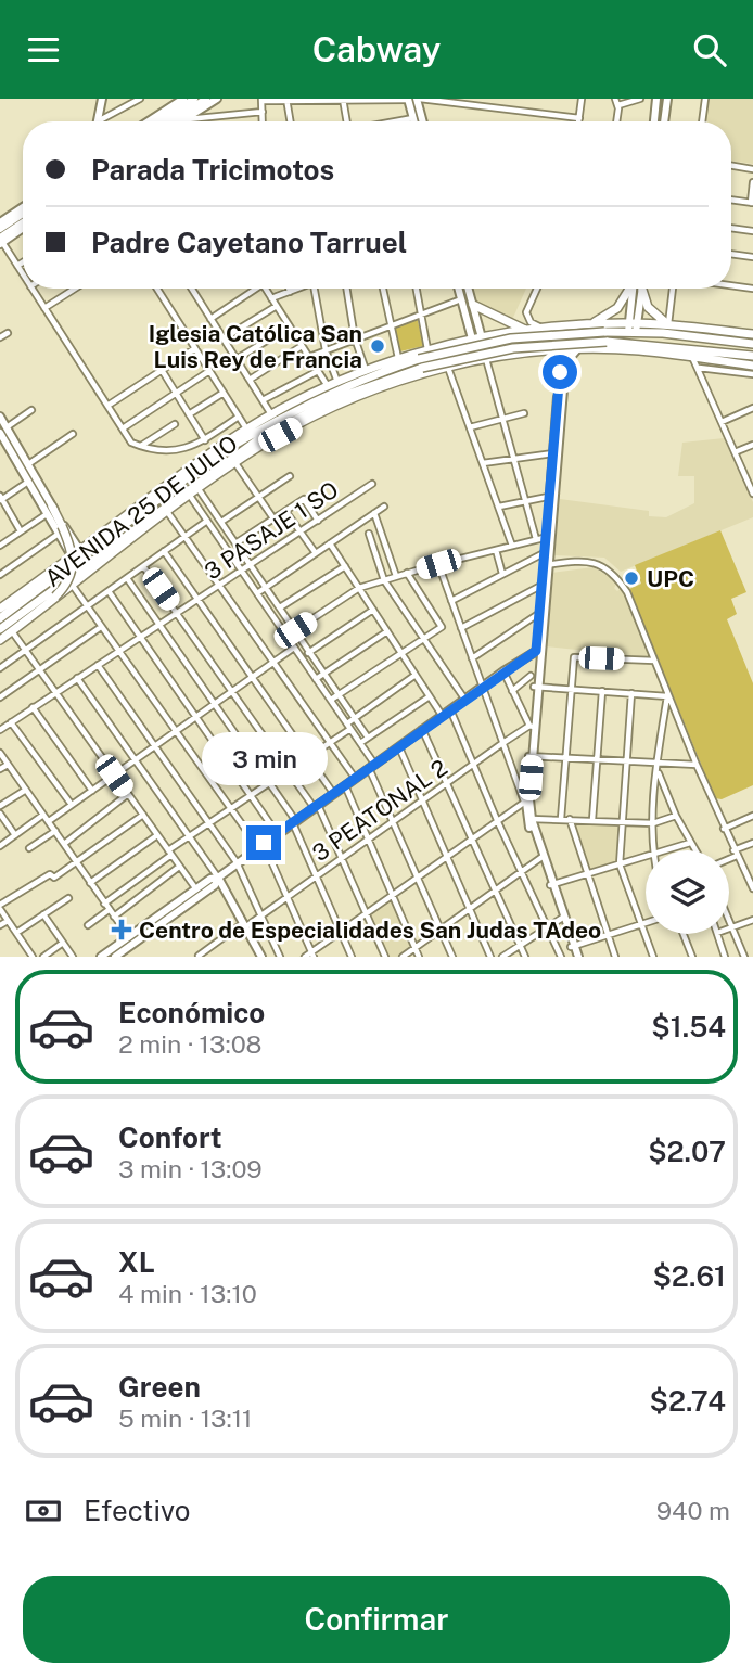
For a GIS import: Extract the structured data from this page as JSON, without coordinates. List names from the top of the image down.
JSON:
{
  "streets": {
    "main road": ["AVENIDA 25 DE JULIO"],
    "street": ["3 PASAJE 1 SO", "3 PEATONAL 2"]
  },
  "places": {
    "other": ["Iglesia Católica San Luis Rey de Francia", "UPC"],
    "health": ["Centro de Especialidades San Judas TAdeo"]
  },
  "page": {
    "header": "Cabway",
    "banner": ["Parada Tricimotos", "Padre Cayetano Tarruel"],
    "bubble": "3 min",
    "list": [
      {
        "name": "Económico",
        "note": "2 min · 13:08",
        "value": "$1.54"
      },
      {
        "name": "Confort",
        "note": "3 min · 13:09",
        "value": "$2.07"
      },
      {
        "name": "XL",
        "note": "4 min · 13:10",
        "value": "$2.61"
      },
      {
        "name": "Green",
        "note": "5 min · 13:11",
        "value": "$2.74"
      }
    ],
    "pay": ["Efectivo", "940 m"],
    "buttons": "Confirmar"
  }
}
